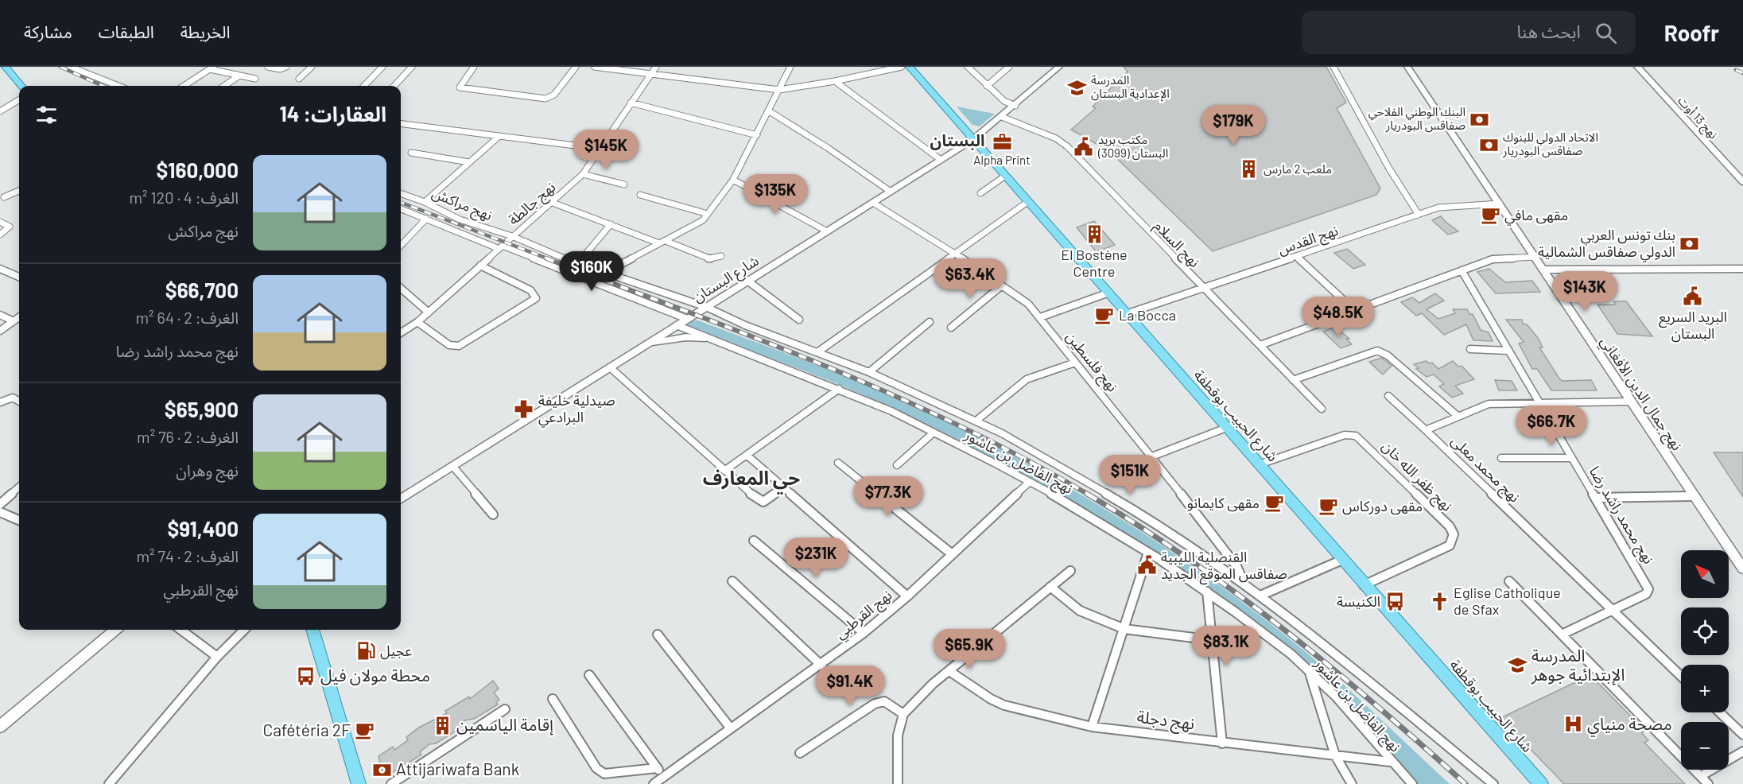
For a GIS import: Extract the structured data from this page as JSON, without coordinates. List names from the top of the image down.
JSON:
{
  "streets": {
    "main road": [
      "نهج 13 أوت",
      "شارع البستان",
      "نهج جمال الدين الأفغاني",
      "شارع الحبيب بوقطفة"
    ],
    "street": [
      "نهج جالطة",
      "نهج مراكش",
      "نهج القدس",
      "نهج السلام",
      "نهج فلسطين",
      "نهج الفاضل بن عاشور",
      "نهج محمد معلى",
      "نهج ظفر الله خان",
      "نهج محمد راشد رضا",
      "نهج القرطبي",
      "نهج دجلة"
    ]
  },
  "crossings": [
    ["نهج جالطة", "نهج مراكش"],
    ["نهج مراكش", "شارع البستان"],
    ["نهج مراكش", "نهج فلسطين"],
    ["نهج القدس", "نهج السلام"],
    ["نهج القدس", "نهج جمال الدين الأفغاني"],
    ["نهج القدس", "شارع الحبيب بوقطفة"],
    ["نهج السلام", "شارع البستان"],
    ["شارع البستان", "نهج فلسطين"],
    ["شارع البستان", "شارع الحبيب بوقطفة"],
    ["شارع البستان", "نهج الفاضل بن عاشور"],
    ["نهج جمال الدين الأفغاني", "نهج محمد معلى"],
    ["شارع الحبيب بوقطفة", "نهج ظفر الله خان"],
    ["نهج الفاضل بن عاشور", "نهج القرطبي"],
    ["نهج الفاضل بن عاشور", "نهج دجلة"],
    ["نهج محمد معلى", "نهج محمد راشد رضا"]
  ],
  "districts": ["البستان", "حي المعارف"],
  "places": {
    "school or university": ["المدرسة الإعدادية البستان", "المدرسة الإبتدائية جوهر"],
    "bank": [
      "البنك الوطني الفلاحي صفاقس البودريار",
      "الاتحاد الدولي للبنوك صفاقس البودريار",
      "بنك تونس العربي الدولي صفاقس الشمالية",
      "Attijariwafa Bank"
    ],
    "office": ["Alpha Print"],
    "public building": ["مكتب بريد البستان (3099)", "البريد السريع البستان", "القنصلية الليبية صفاقس الموقع الجديد"],
    "building": ["ملعب 2 مارس", "El Bostène Centre", "إقامة الياسمين"],
    "cafe": [
      "مقهى مافي",
      "La Bocca",
      "مقهى كايمانو",
      "مقهى دوركاس",
      "Cafétéria 2F"
    ],
    "pharmacy": ["صيدلية خليفة البرادعي"],
    "church": ["Eglise Catholique de Sfax"],
    "bus stop": ["الكنيسة", "محطة مولان فيل"],
    "fuel station": ["عجيل"],
    "hospital": ["مصحة منياي"]
  },
  "north": "top left",
  "page": {
    "header": "Roofr",
    "search": "ابحث هنا",
    "nav": ["الخريطة", "الطبقات", "مشاركة"],
    "heading": "العقارات: 14",
    "price": [
      "$179K",
      "$145K",
      "$135K",
      "$160K",
      "$63.4K",
      "$143K",
      "$48.5K",
      "$66.7K",
      "$151K",
      "$77.3K",
      "$231K",
      "$83.1K",
      "$65.9K",
      "$91.4K"
    ],
    "list": [
      {
        "name": "$160,000",
        "note": "الغرف: 4 · 120 m² · نهج مراكش"
      },
      {
        "name": "$66,700",
        "note": "الغرف: 2 · 64 m² · نهج محمد راشد رضا"
      },
      {
        "name": "$65,900",
        "note": "الغرف: 2 · 76 m² · نهج وهران"
      },
      {
        "name": "$91,400",
        "note": "الغرف: 2 · 74 m² · نهج القرطبي"
      }
    ],
    "map_buttons": ["+", "−"]
  }
}
